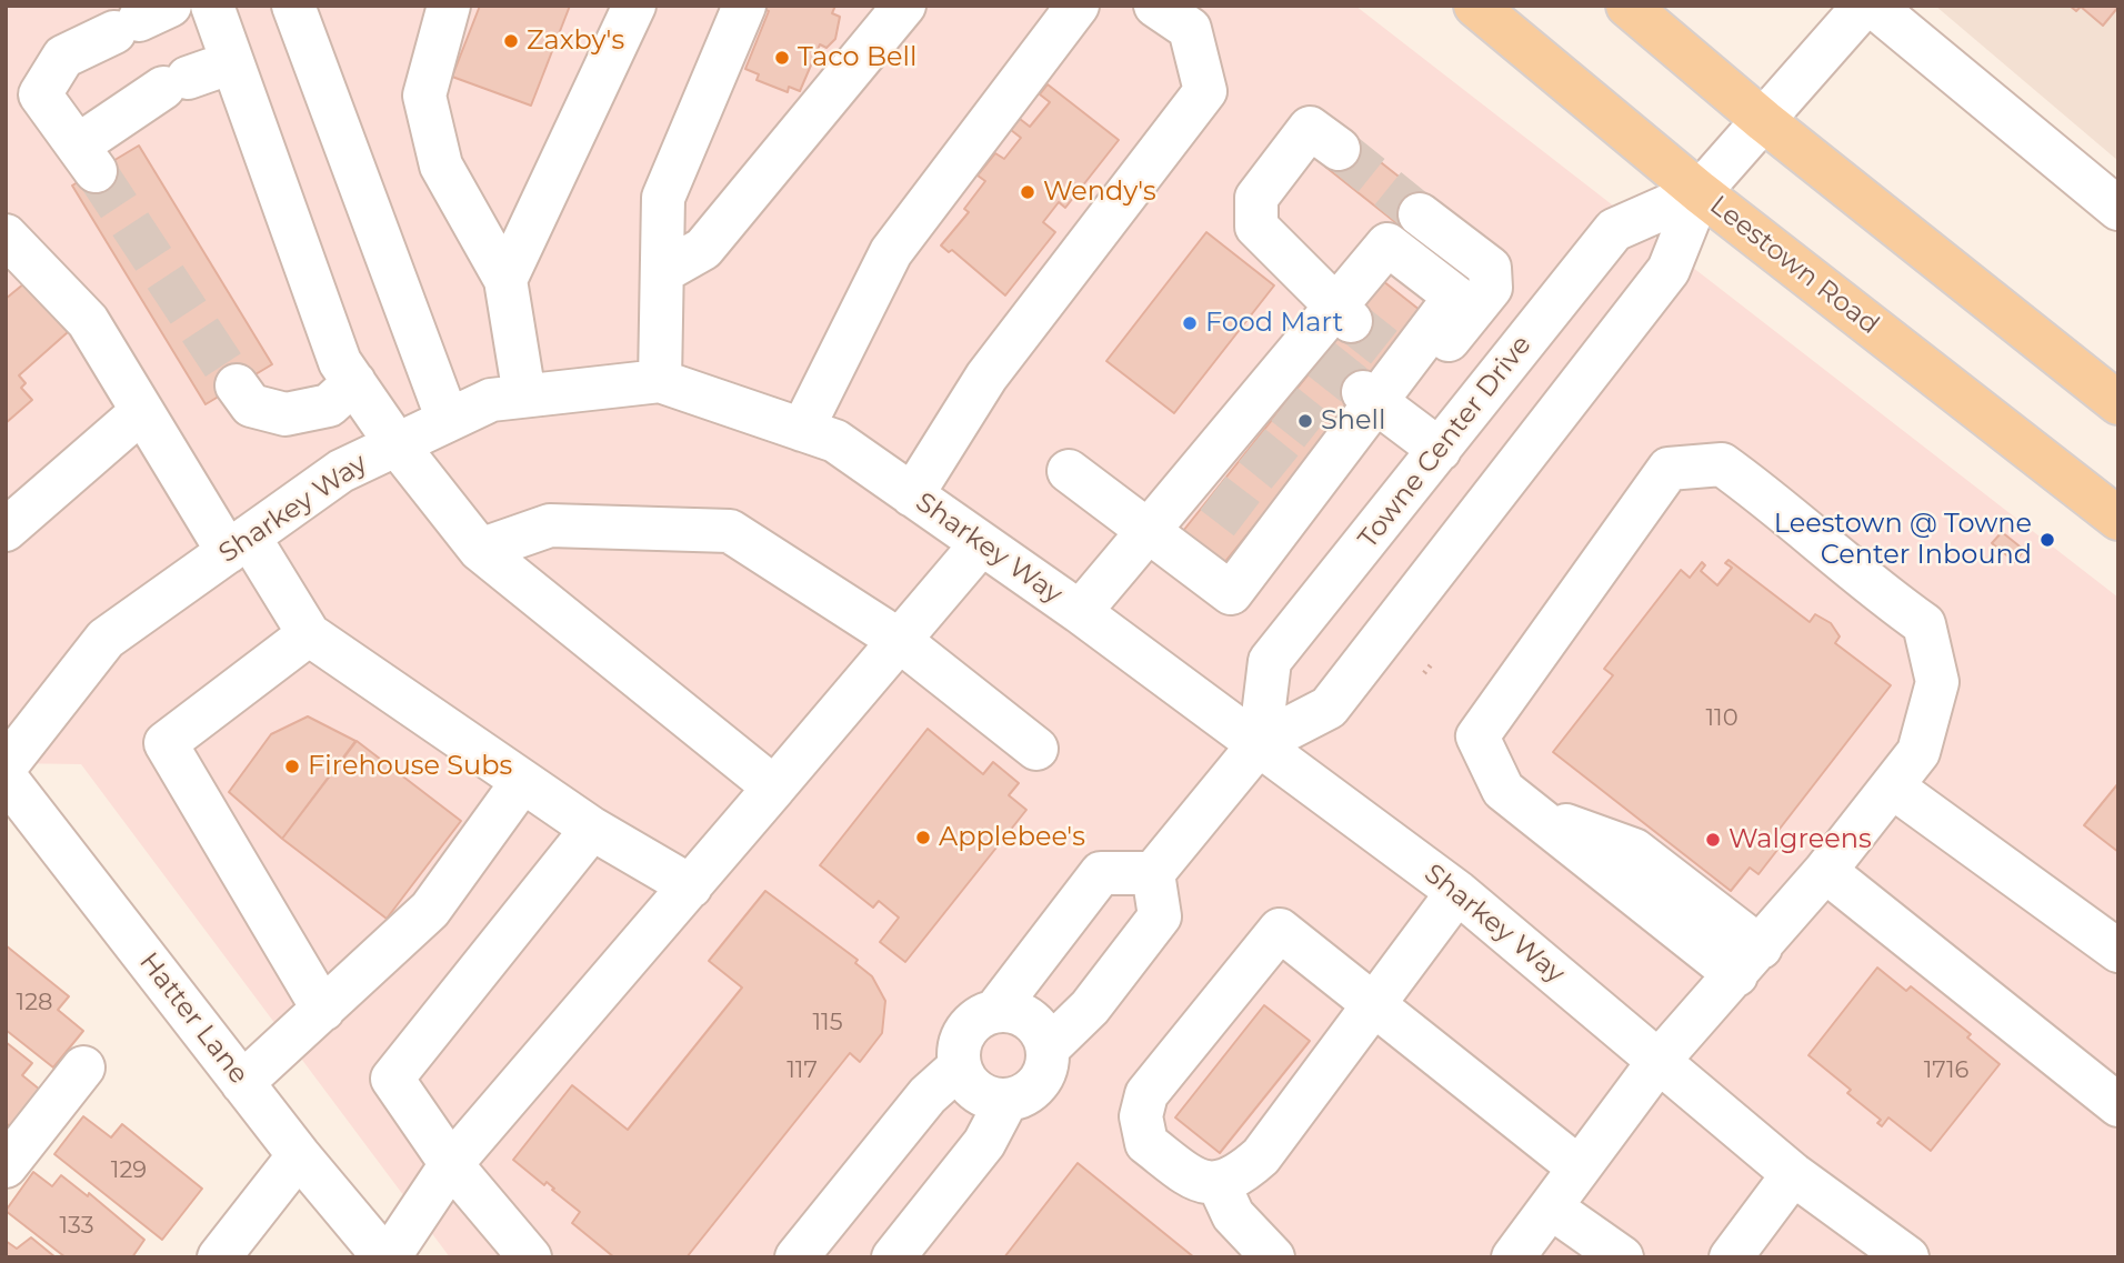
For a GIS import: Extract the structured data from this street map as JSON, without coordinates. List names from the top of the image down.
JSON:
{
  "streets": {
    "main road": ["Leestown Road"],
    "street": ["Towne Center Drive", "Sharkey Way", "Hatter Lane"]
  },
  "crossings": [
    ["Leestown Road", "Towne Center Drive"],
    ["Towne Center Drive", "Sharkey Way"]
  ],
  "places": [
    "Zaxby's",
    "Taco Bell",
    "Wendy's",
    "Food Mart",
    "Shell",
    "Leestown @ Towne Center Inbound",
    "Firehouse Subs",
    "Applebee's",
    "Walgreens"
  ],
  "house_numbers": [
    "110",
    "128",
    "115",
    "117",
    "1716",
    "129",
    "133"
  ]
}
